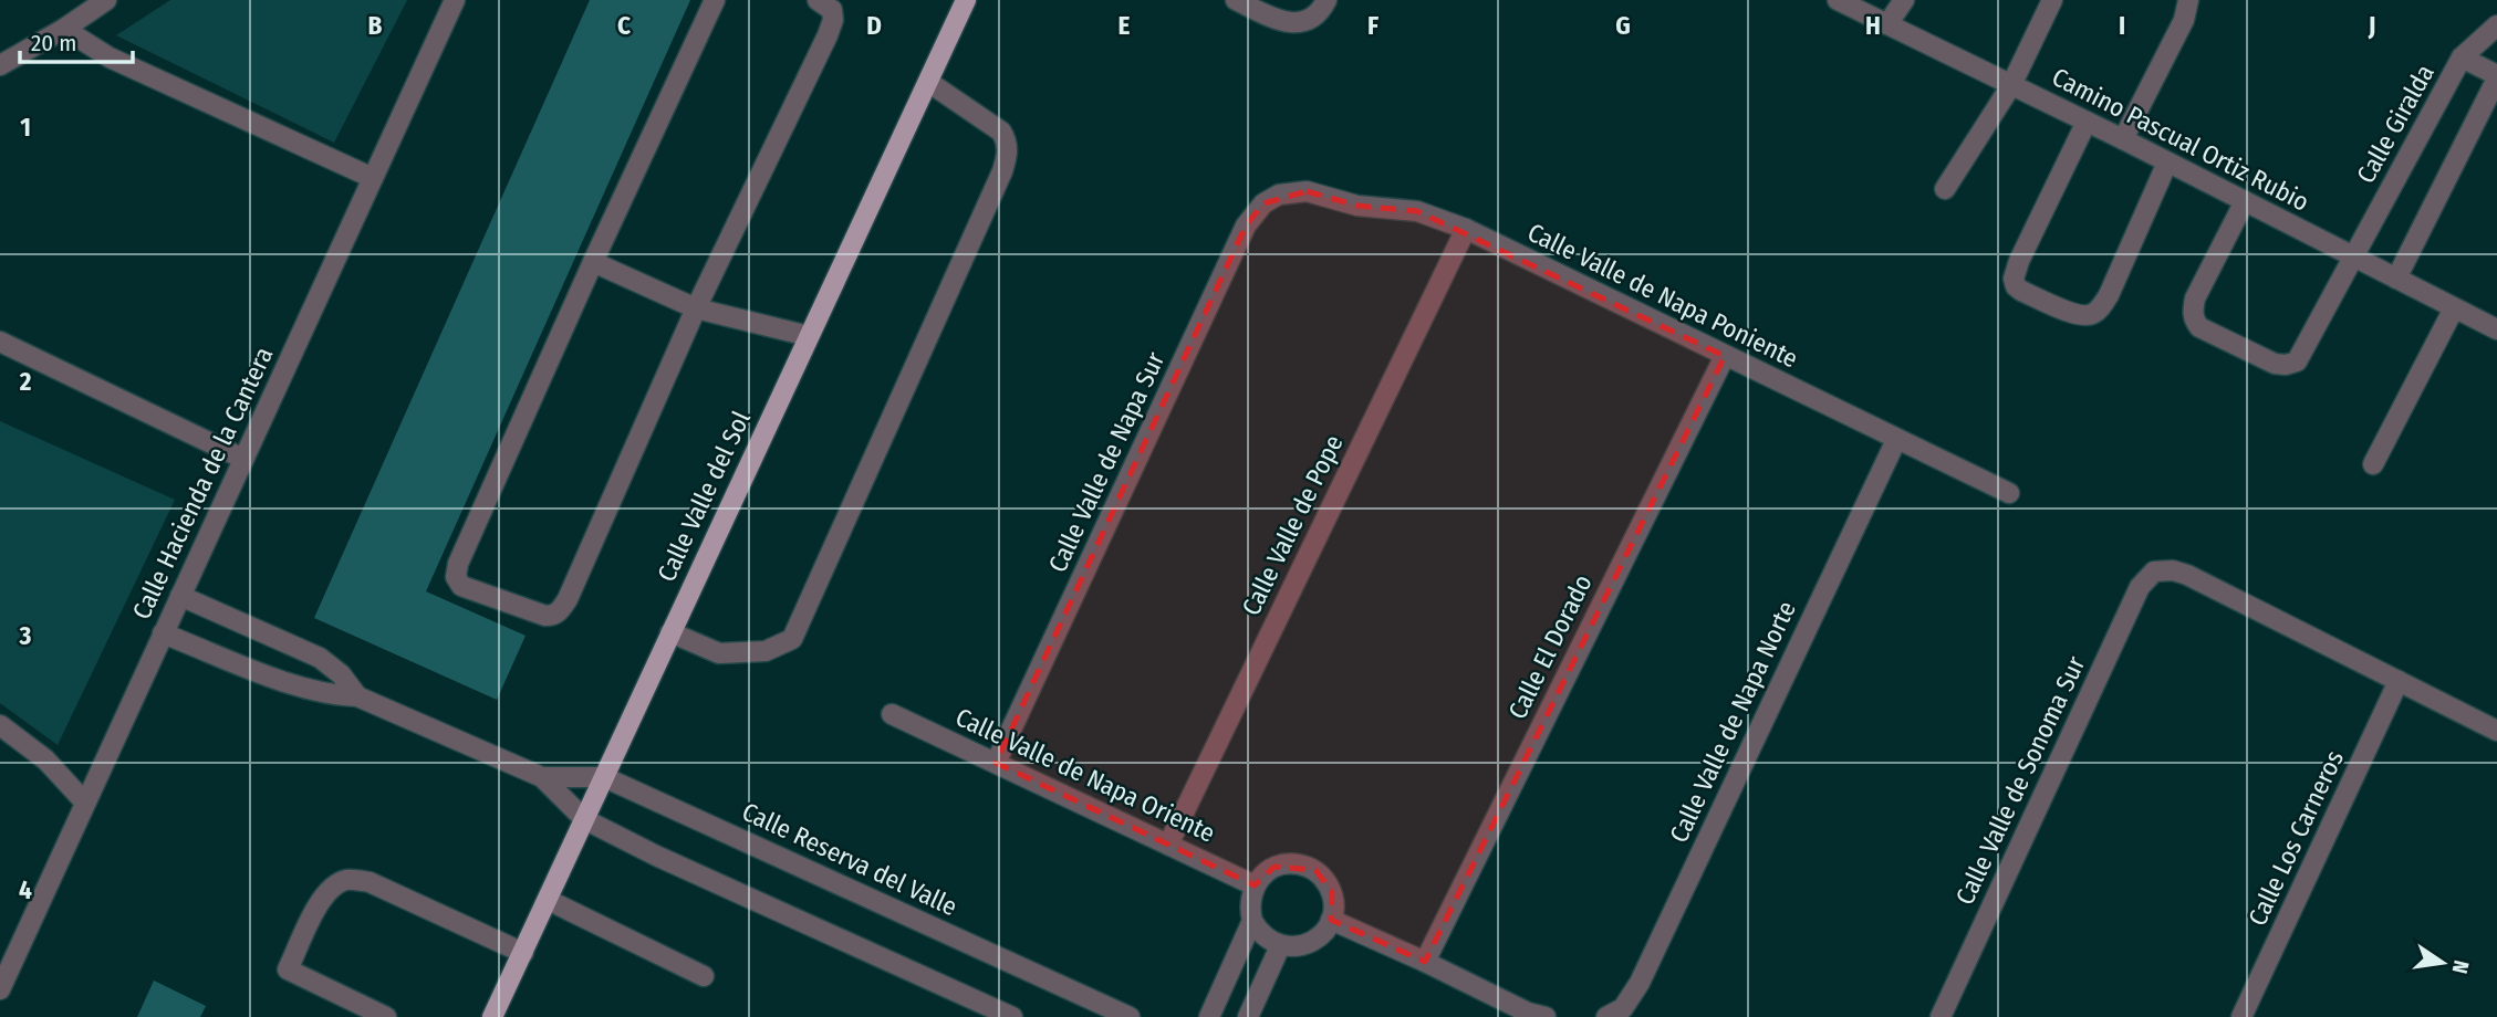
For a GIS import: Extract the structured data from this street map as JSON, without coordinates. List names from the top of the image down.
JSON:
{
  "streets": {
    "main road": ["Calle Valle del Sol"],
    "street": [
      "Calle Giralda",
      "Camino Pascual Ortiz Rubio",
      "Calle Valle de Napa Poniente",
      "Calle Valle de Napa Sur",
      "Calle Hacienda de la Cantera",
      "Calle Valle de Pope",
      "Calle El Dorado",
      "Calle Valle de Napa Norte",
      "Calle Valle de Napa Oriente",
      "Calle Valle de Sonoma Sur",
      "Calle Los Carneros",
      "Calle Reserva del Valle"
    ]
  },
  "crossings": [
    ["Calle Giralda", "Camino Pascual Ortiz Rubio"],
    ["Calle Valle de Napa Poniente", "Calle Valle de Napa Sur"],
    ["Calle Valle de Napa Poniente", "Calle Valle de Pope"],
    ["Calle Valle de Napa Poniente", "Calle El Dorado"],
    ["Calle Valle de Napa Poniente", "Calle Valle de Napa Norte"],
    ["Calle Valle de Napa Sur", "Calle Valle de Napa Oriente"],
    ["Calle Hacienda de la Cantera", "Calle Reserva del Valle"],
    ["Calle Valle del Sol", "Calle Reserva del Valle"],
    ["Calle Valle de Pope", "Calle Valle de Napa Oriente"],
    ["Calle Valle de Sonoma Sur", "Calle Los Carneros"]
  ],
  "scale_bar": "20 m",
  "north": "right",
  "grid": {
    "columns": [
      "B",
      "C",
      "D",
      "E",
      "F",
      "G",
      "H",
      "I",
      "J"
    ],
    "rows": [
      "1",
      "2",
      "3",
      "4"
    ]
  }
}
